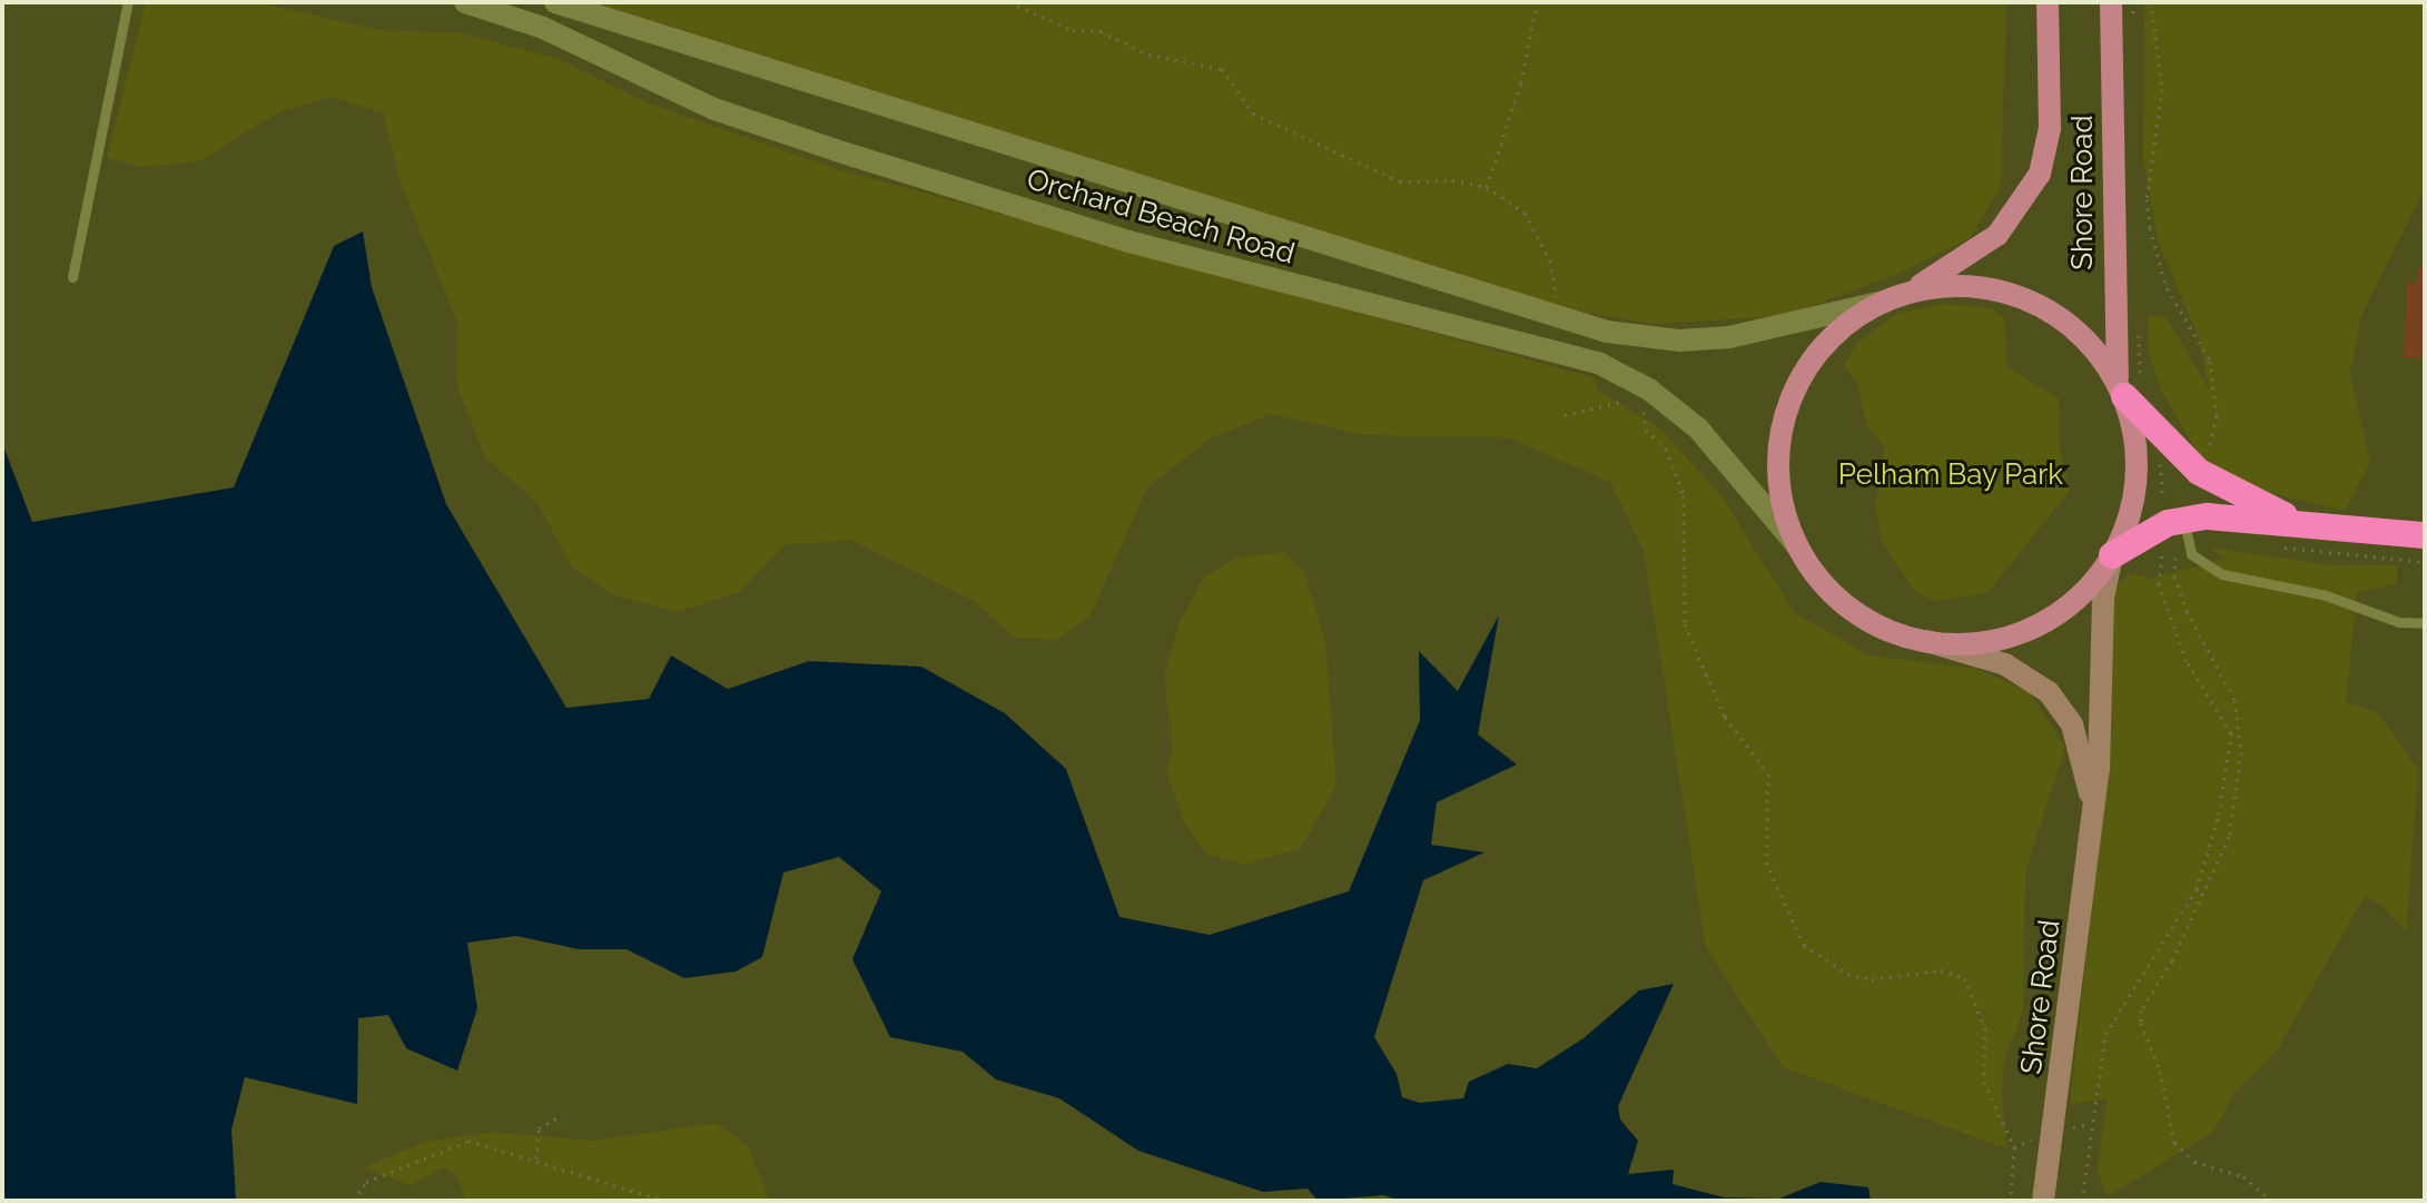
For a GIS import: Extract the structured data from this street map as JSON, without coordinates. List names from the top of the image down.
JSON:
{
  "streets": {
    "main road": ["Shore Road"],
    "street": ["Orchard Beach Road"]
  },
  "crossings": [
    ["Shore Road", "Orchard Beach Road"]
  ],
  "parks": ["Pelham Bay Park"]
}
